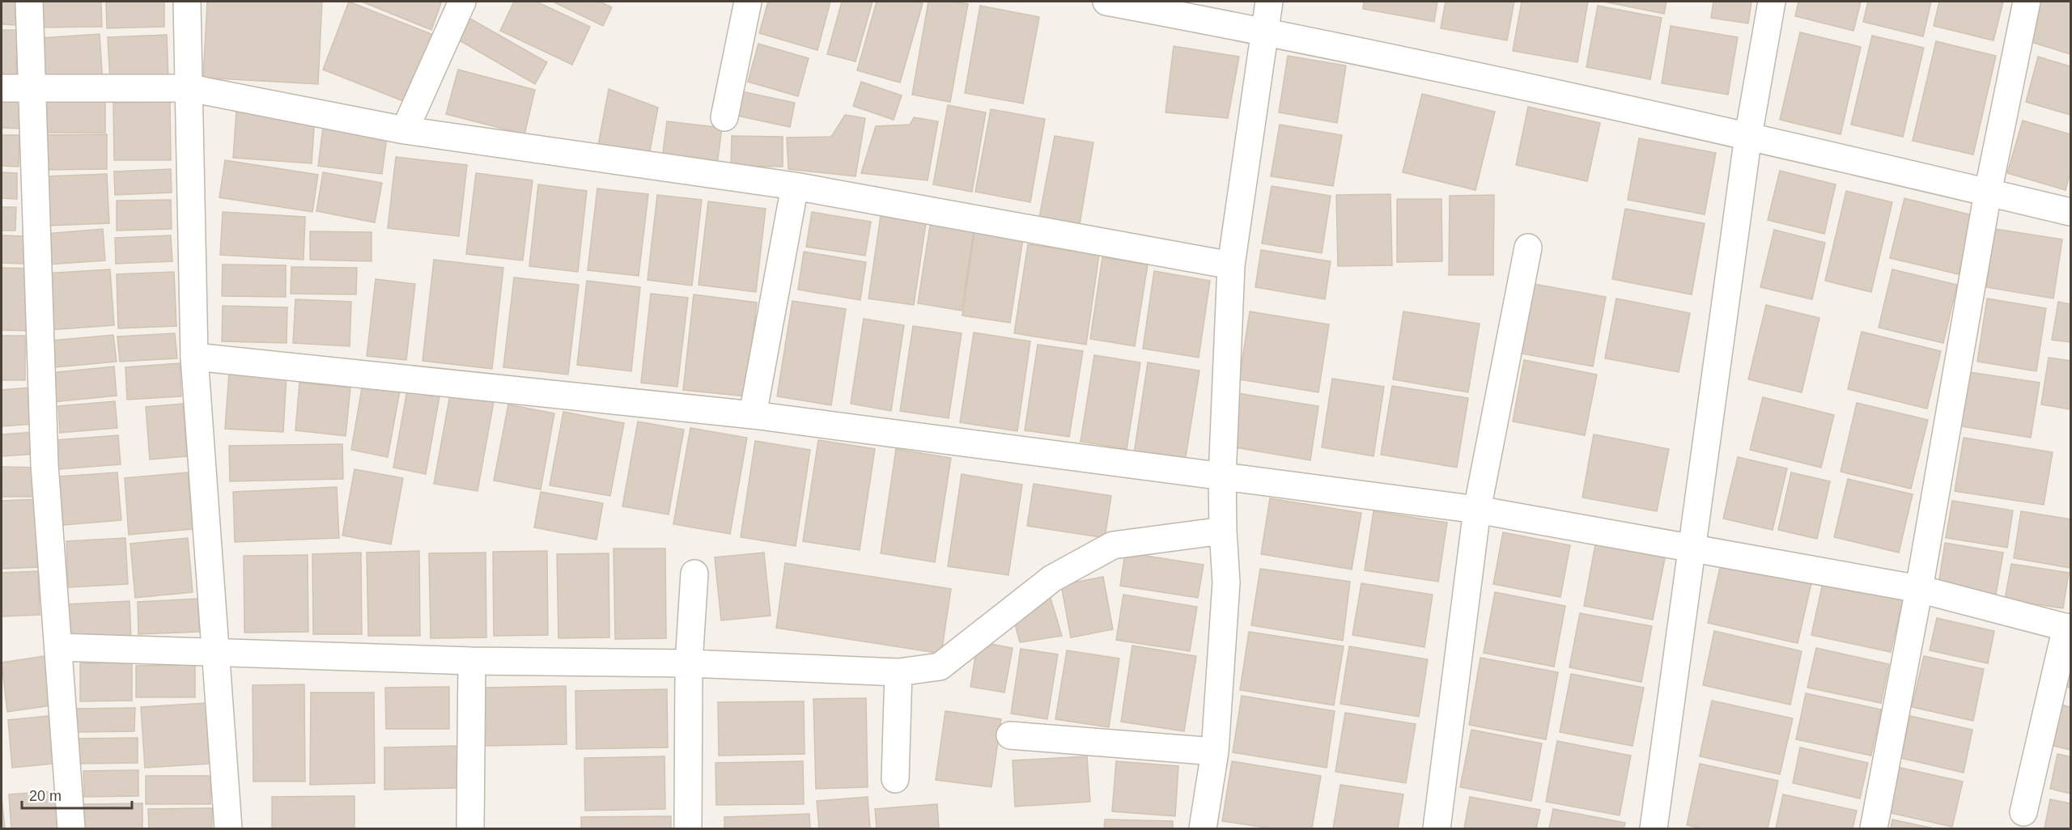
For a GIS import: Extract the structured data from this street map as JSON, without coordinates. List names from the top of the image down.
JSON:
{
  "scale_bar": "20 m"
}
